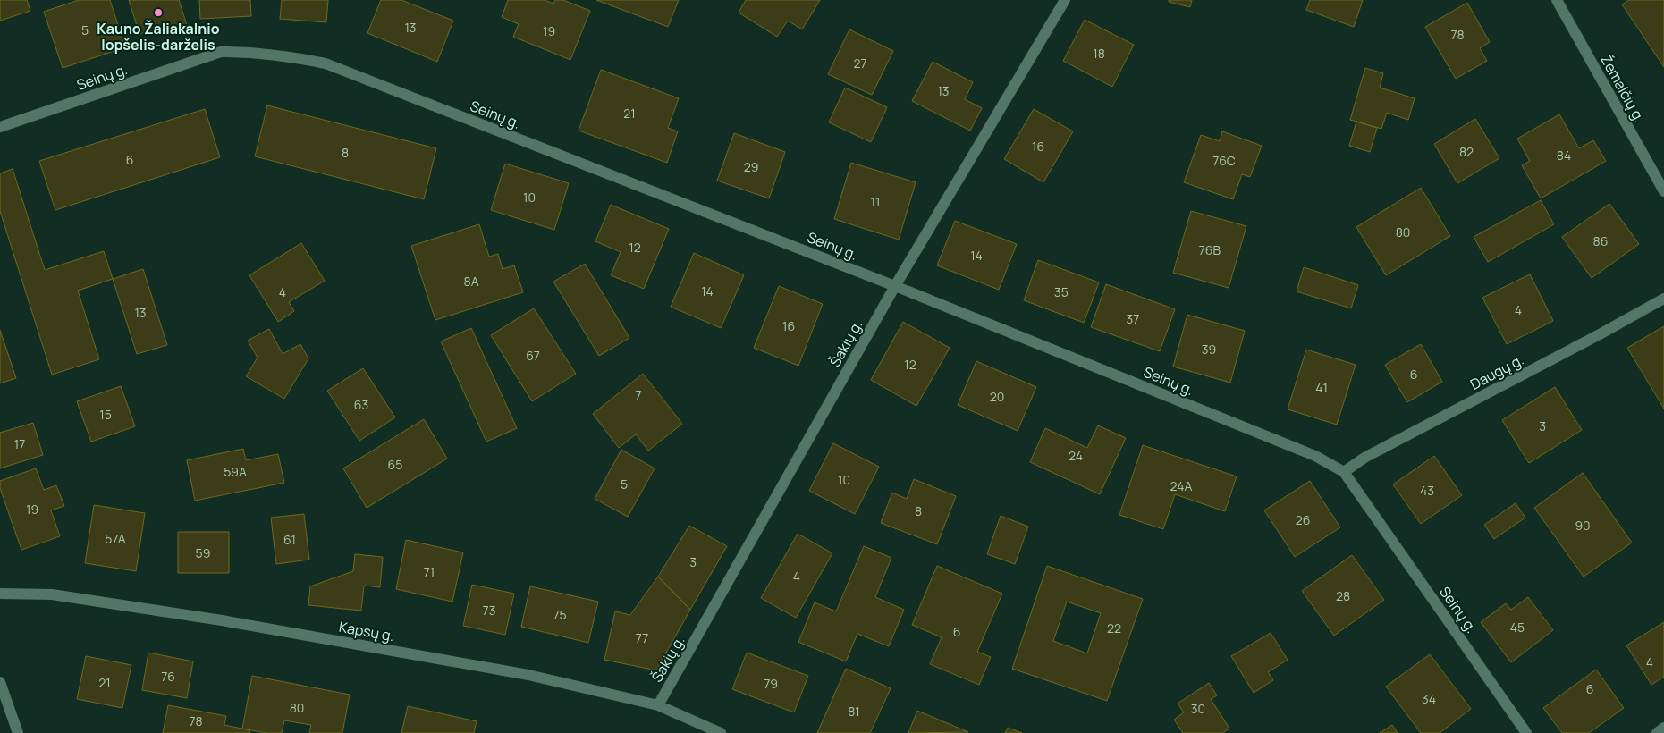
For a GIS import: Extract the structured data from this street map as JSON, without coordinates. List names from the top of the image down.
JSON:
{
  "streets": {
    "street": [
      "Seinų g.",
      "Žemaičių g.",
      "Šakių g.",
      "Daugų g.",
      "Kapsų g."
    ]
  },
  "crossings": [
    ["Seinų g.", "Šakių g."],
    ["Seinų g.", "Daugų g."],
    ["Šakių g.", "Kapsų g."]
  ],
  "places": ["Kauno Žaliakalnio lopšelis-darželis"],
  "house_numbers": [
    "13",
    "5",
    "19",
    "78",
    "18",
    "27",
    "13",
    "21",
    "16",
    "82",
    "8",
    "84",
    "6",
    "76C",
    "29",
    "10",
    "11",
    "80",
    "86",
    "12",
    "76B",
    "14",
    "8A",
    "14",
    "4",
    "35",
    "4",
    "13",
    "37",
    "16",
    "39",
    "67",
    "12",
    "6",
    "41",
    "7",
    "20",
    "63",
    "15",
    "3",
    "17",
    "24",
    "65",
    "59A",
    "10",
    "5",
    "24A",
    "43",
    "19",
    "8",
    "26",
    "90",
    "57A",
    "61",
    "59",
    "3",
    "71",
    "4",
    "28",
    "73",
    "75",
    "45",
    "22",
    "6",
    "77",
    "4",
    "76",
    "21",
    "79",
    "6",
    "34",
    "80",
    "30",
    "81",
    "78"
  ]
}
